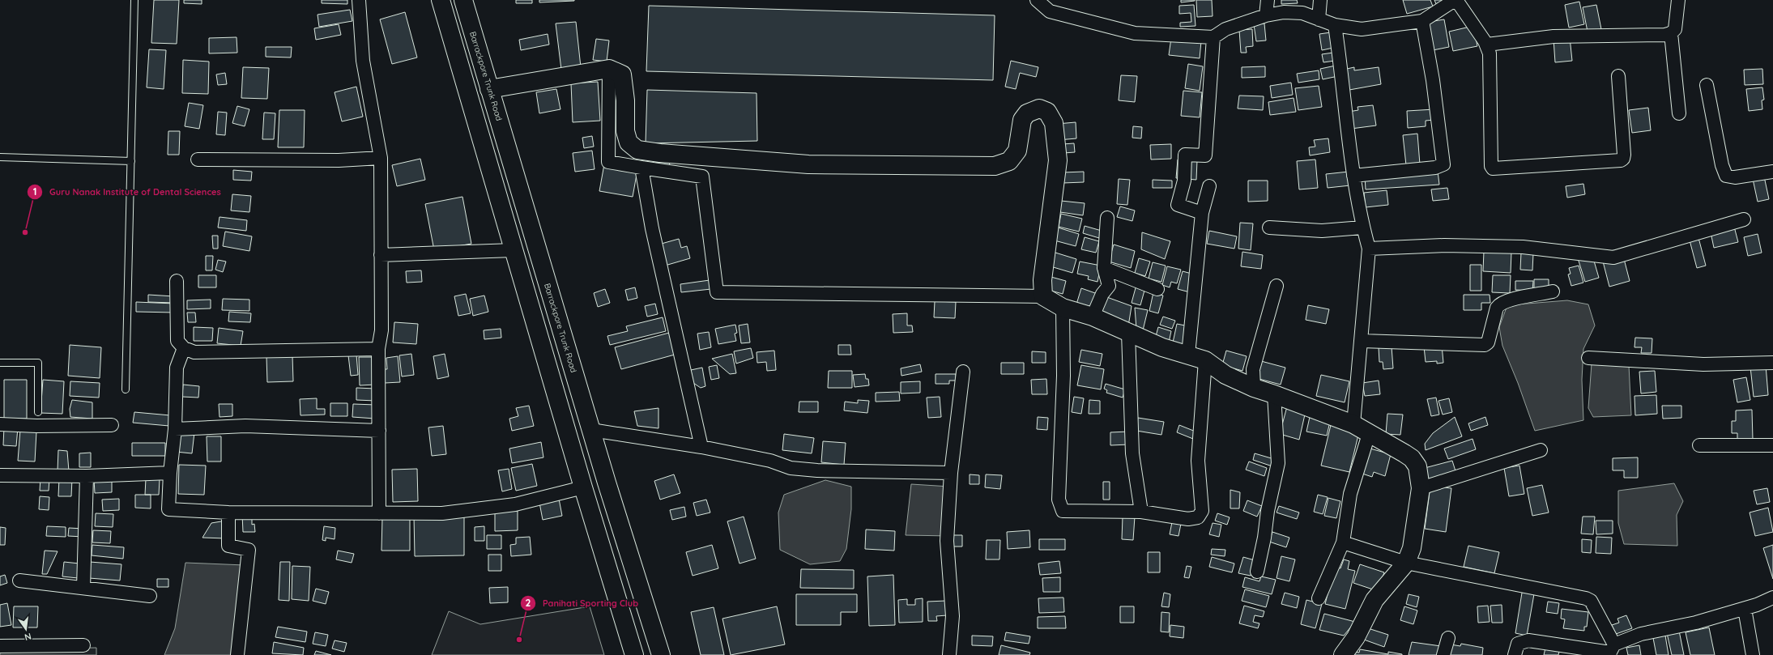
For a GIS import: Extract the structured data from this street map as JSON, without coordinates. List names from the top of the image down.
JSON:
{
  "streets": {
    "street": ["Barrackpore Trunk Road"]
  },
  "places": ["Guru Nanak Institute of Dental Sciences", "Panihati Sporting Club"],
  "north": "bottom"
}
